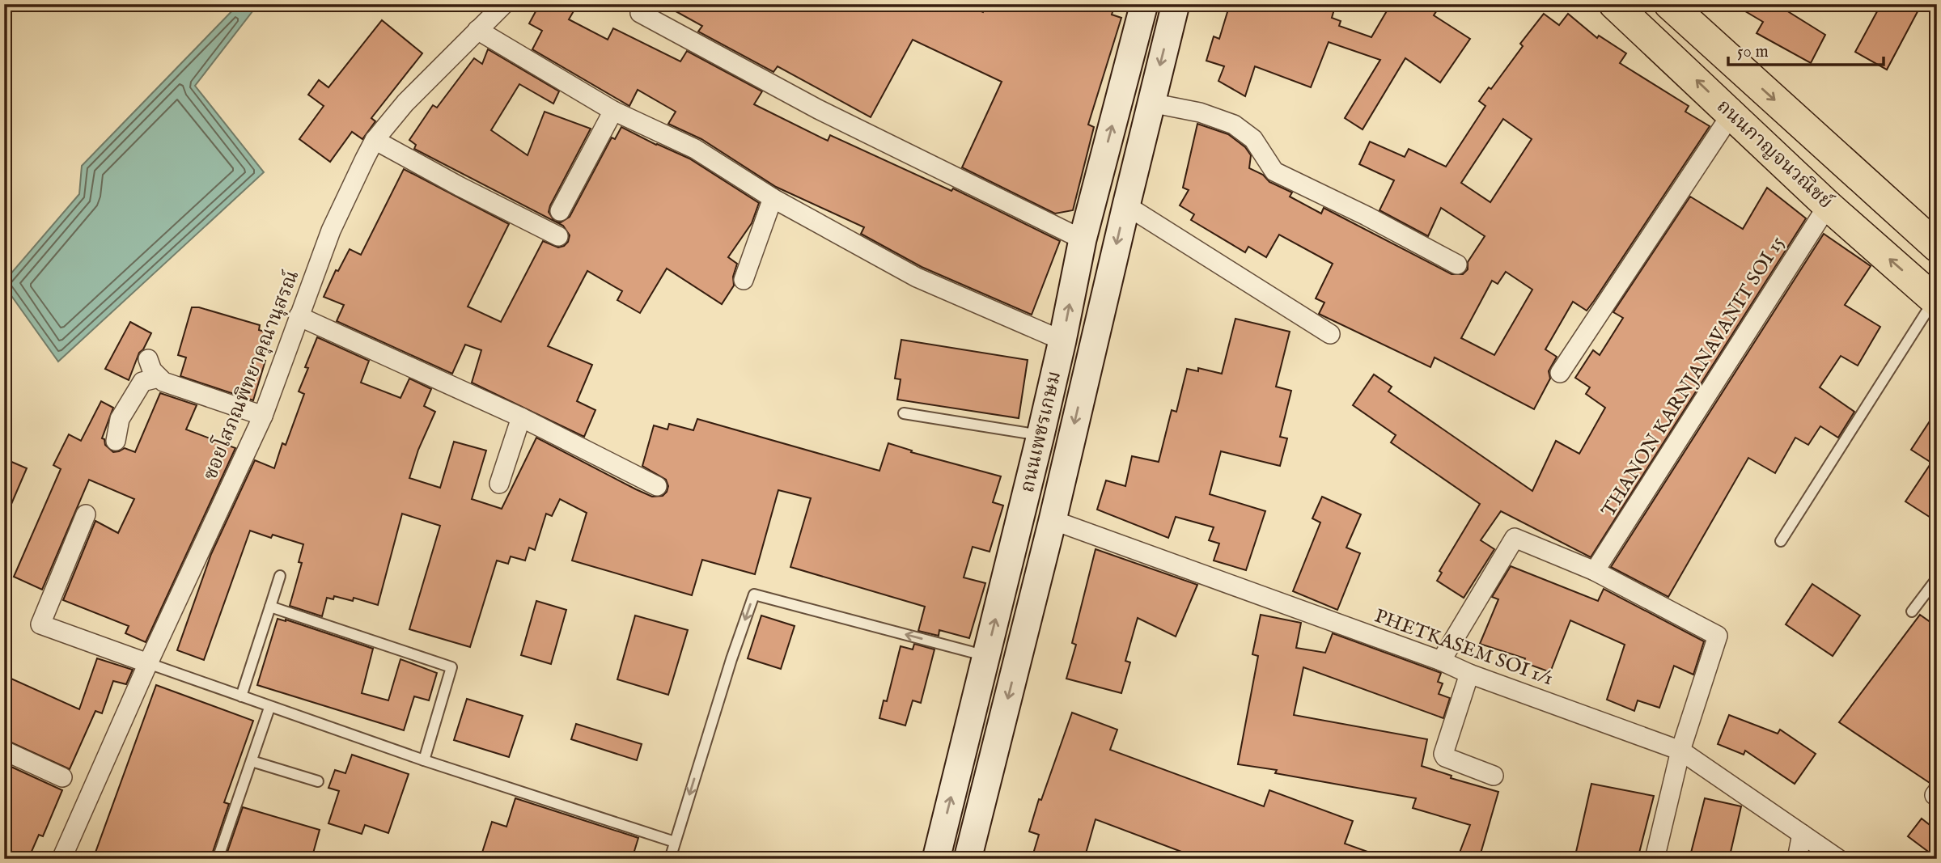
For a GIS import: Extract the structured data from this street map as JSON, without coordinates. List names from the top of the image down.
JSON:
{
  "streets": {
    "main road": ["ถนนกาญจนวณิชย์", "ถนนเพชรเกษม"],
    "street": ["ซอยโสภณพิทยาคุณานุสรณ์", "THANON KARNJANAVANIT SOI 15", "PHETKASEM SOI 1/1"]
  },
  "crossings": [
    ["ถนนกาญจนวณิชย์", "THANON KARNJANAVANIT SOI 15"],
    ["ถนนเพชรเกษม", "PHETKASEM SOI 1/1"]
  ],
  "scale_bar": "50 m"
}
